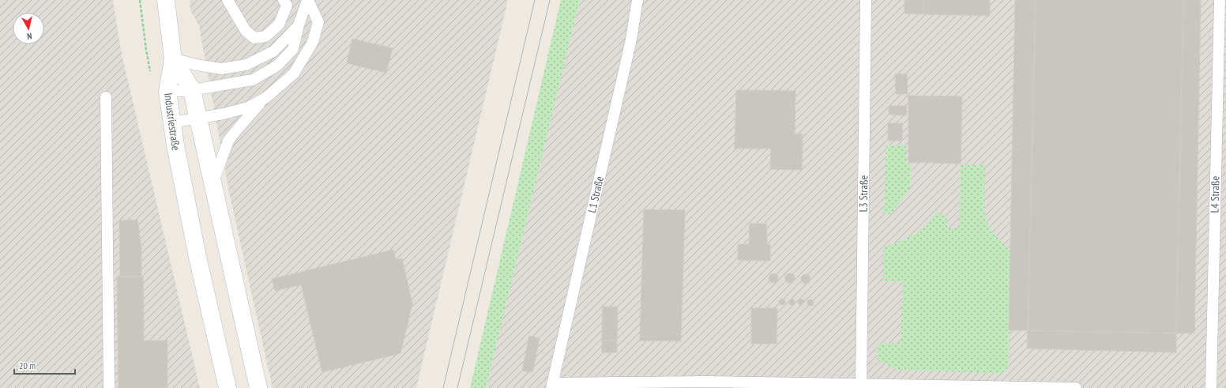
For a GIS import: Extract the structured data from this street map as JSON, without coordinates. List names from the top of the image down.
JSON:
{
  "streets": {
    "main road": ["Industriestraße"],
    "lane": ["L3 Straße", "L1 Straße", "L4 Straße"]
  },
  "scale_bar": "20 m",
  "north": "bottom"
}
